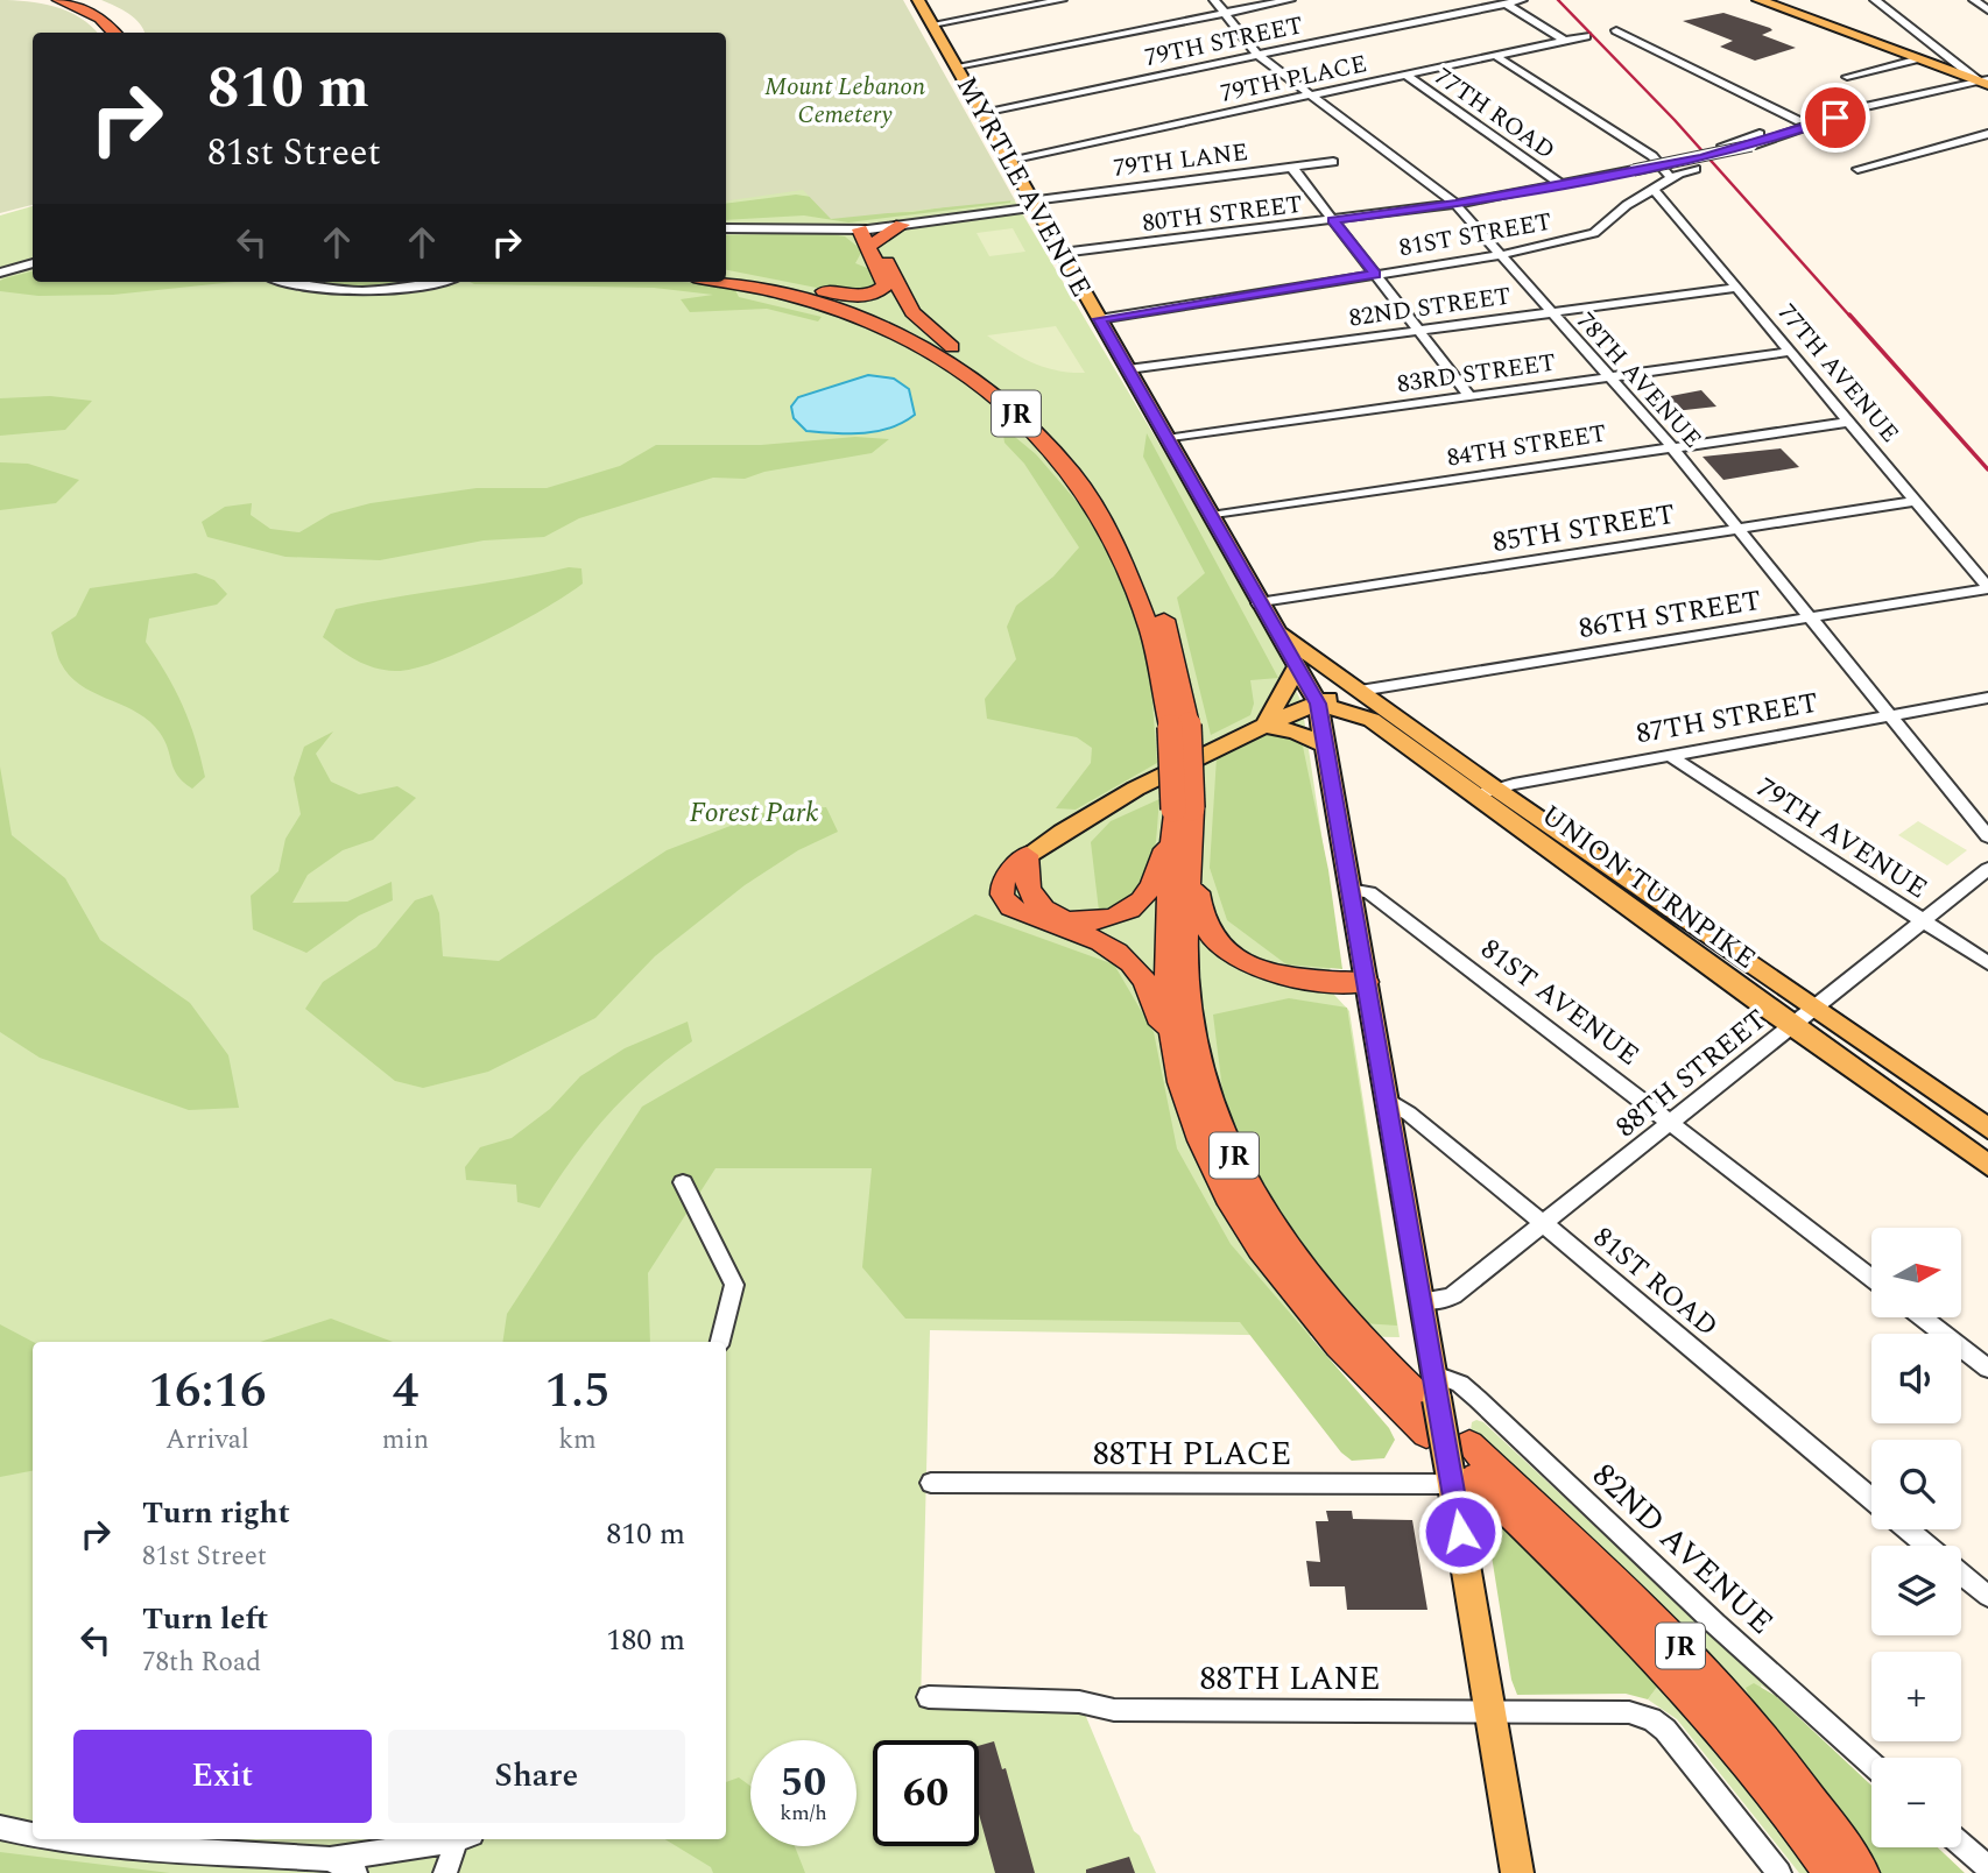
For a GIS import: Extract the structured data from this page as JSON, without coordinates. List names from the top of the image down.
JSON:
{
  "streets": {
    "highway": ["JR"],
    "main road": ["MYRTLE AVENUE", "UNION TURNPIKE"],
    "street": [
      "79TH STREET",
      "79TH PLACE",
      "77TH ROAD",
      "79TH LANE",
      "80TH STREET",
      "81ST STREET",
      "82ND STREET",
      "83RD STREET",
      "77TH AVENUE",
      "78TH AVENUE",
      "84TH STREET",
      "85TH STREET",
      "86TH STREET",
      "87TH STREET",
      "79TH AVENUE",
      "81ST AVENUE",
      "88TH STREET",
      "81ST ROAD",
      "88TH PLACE",
      "82ND AVENUE",
      "88TH LANE"
    ]
  },
  "crossings": [
    ["79TH STREET", "MYRTLE AVENUE"],
    ["79TH STREET", "78TH AVENUE"],
    ["79TH PLACE", "77TH ROAD"],
    ["79TH PLACE", "MYRTLE AVENUE"],
    ["79TH PLACE", "78TH AVENUE"],
    ["77TH ROAD", "80TH STREET"],
    ["79TH LANE", "MYRTLE AVENUE"],
    ["MYRTLE AVENUE", "80TH STREET"],
    ["MYRTLE AVENUE", "81ST STREET"],
    ["MYRTLE AVENUE", "82ND STREET"],
    ["MYRTLE AVENUE", "83RD STREET"],
    ["MYRTLE AVENUE", "JR"],
    ["MYRTLE AVENUE", "84TH STREET"],
    ["MYRTLE AVENUE", "85TH STREET"],
    ["MYRTLE AVENUE", "UNION TURNPIKE"],
    ["MYRTLE AVENUE", "81ST AVENUE"],
    ["MYRTLE AVENUE", "88TH STREET"],
    ["MYRTLE AVENUE", "81ST ROAD"],
    ["MYRTLE AVENUE", "88TH PLACE"],
    ["MYRTLE AVENUE", "82ND AVENUE"],
    ["MYRTLE AVENUE", "88TH LANE"],
    ["80TH STREET", "78TH AVENUE"],
    ["81ST STREET", "77TH AVENUE"],
    ["81ST STREET", "78TH AVENUE"],
    ["82ND STREET", "77TH AVENUE"],
    ["82ND STREET", "78TH AVENUE"],
    ["83RD STREET", "77TH AVENUE"],
    ["83RD STREET", "78TH AVENUE"],
    ["77TH AVENUE", "84TH STREET"],
    ["77TH AVENUE", "85TH STREET"],
    ["77TH AVENUE", "86TH STREET"],
    ["78TH AVENUE", "84TH STREET"],
    ["78TH AVENUE", "85TH STREET"],
    ["78TH AVENUE", "86TH STREET"],
    ["78TH AVENUE", "87TH STREET"],
    ["JR", "88TH PLACE"],
    ["JR", "82ND AVENUE"],
    ["86TH STREET", "UNION TURNPIKE"],
    ["87TH STREET", "79TH AVENUE"],
    ["87TH STREET", "UNION TURNPIKE"],
    ["79TH AVENUE", "88TH STREET"],
    ["UNION TURNPIKE", "88TH STREET"],
    ["81ST AVENUE", "88TH STREET"],
    ["88TH STREET", "81ST ROAD"]
  ],
  "parks": ["Mount Lebanon Cemetery", "Forest Park"],
  "north": "right",
  "page": {
    "turn": ["810 m", "81st Street"],
    "map_buttons": ["+", "−"],
    "eta": [
      "16:16",
      "Arrival",
      "4",
      "min",
      "1.5",
      "km"
    ],
    "list": [
      {
        "name": "Turn right",
        "note": "81st Street",
        "value": "810 m"
      },
      {
        "name": "Turn left",
        "note": "78th Road",
        "value": "180 m"
      }
    ],
    "buttons": ["Exit", "Share"],
    "speed": "50 km/h",
    "limit": "60"
  }
}
